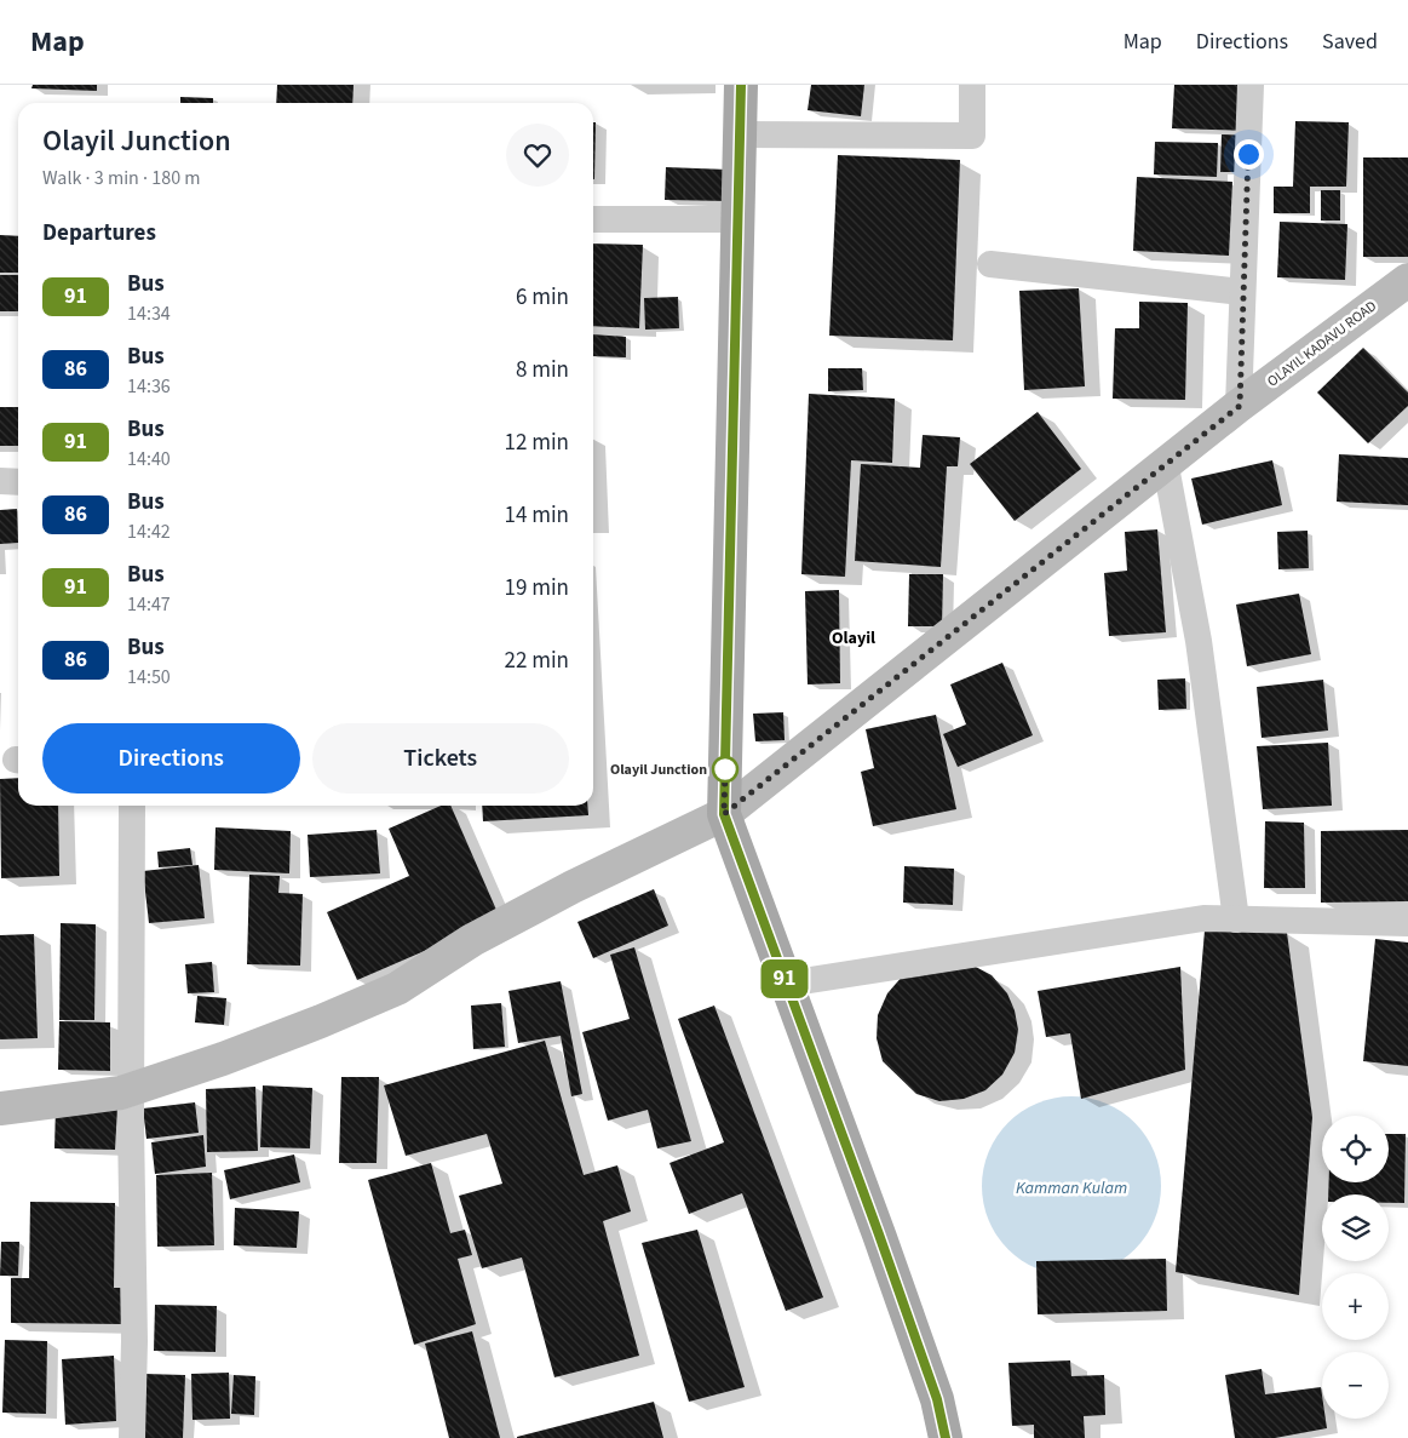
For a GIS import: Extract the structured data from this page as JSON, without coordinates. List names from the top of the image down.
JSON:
{
  "streets": {
    "street": ["OLAYIL KADAVU ROAD"]
  },
  "districts": ["Olayil"],
  "water": ["Kamman Kulam"],
  "places": ["Olayil Junction"],
  "lines": ["bus line 91"],
  "page": {
    "header": "Map",
    "nav": ["Map", "Directions", "Saved"],
    "on_map": "91",
    "heading": [
      ["Olayil Junction", "Walk · 3 min · 180 m"],
      "Departures"
    ],
    "list": [
      {
        "mark": "91",
        "name": "Bus",
        "note": "14:34",
        "value": "6 min"
      },
      {
        "mark": "86",
        "name": "Bus",
        "note": "14:36",
        "value": "8 min"
      },
      {
        "mark": "91",
        "name": "Bus",
        "note": "14:40",
        "value": "12 min"
      },
      {
        "mark": "86",
        "name": "Bus",
        "note": "14:42",
        "value": "14 min"
      },
      {
        "mark": "91",
        "name": "Bus",
        "note": "14:47",
        "value": "19 min"
      },
      {
        "mark": "86",
        "name": "Bus",
        "note": "14:50",
        "value": "22 min"
      }
    ],
    "buttons": ["Directions", "Tickets"],
    "map_buttons": ["+", "−"]
  }
}
